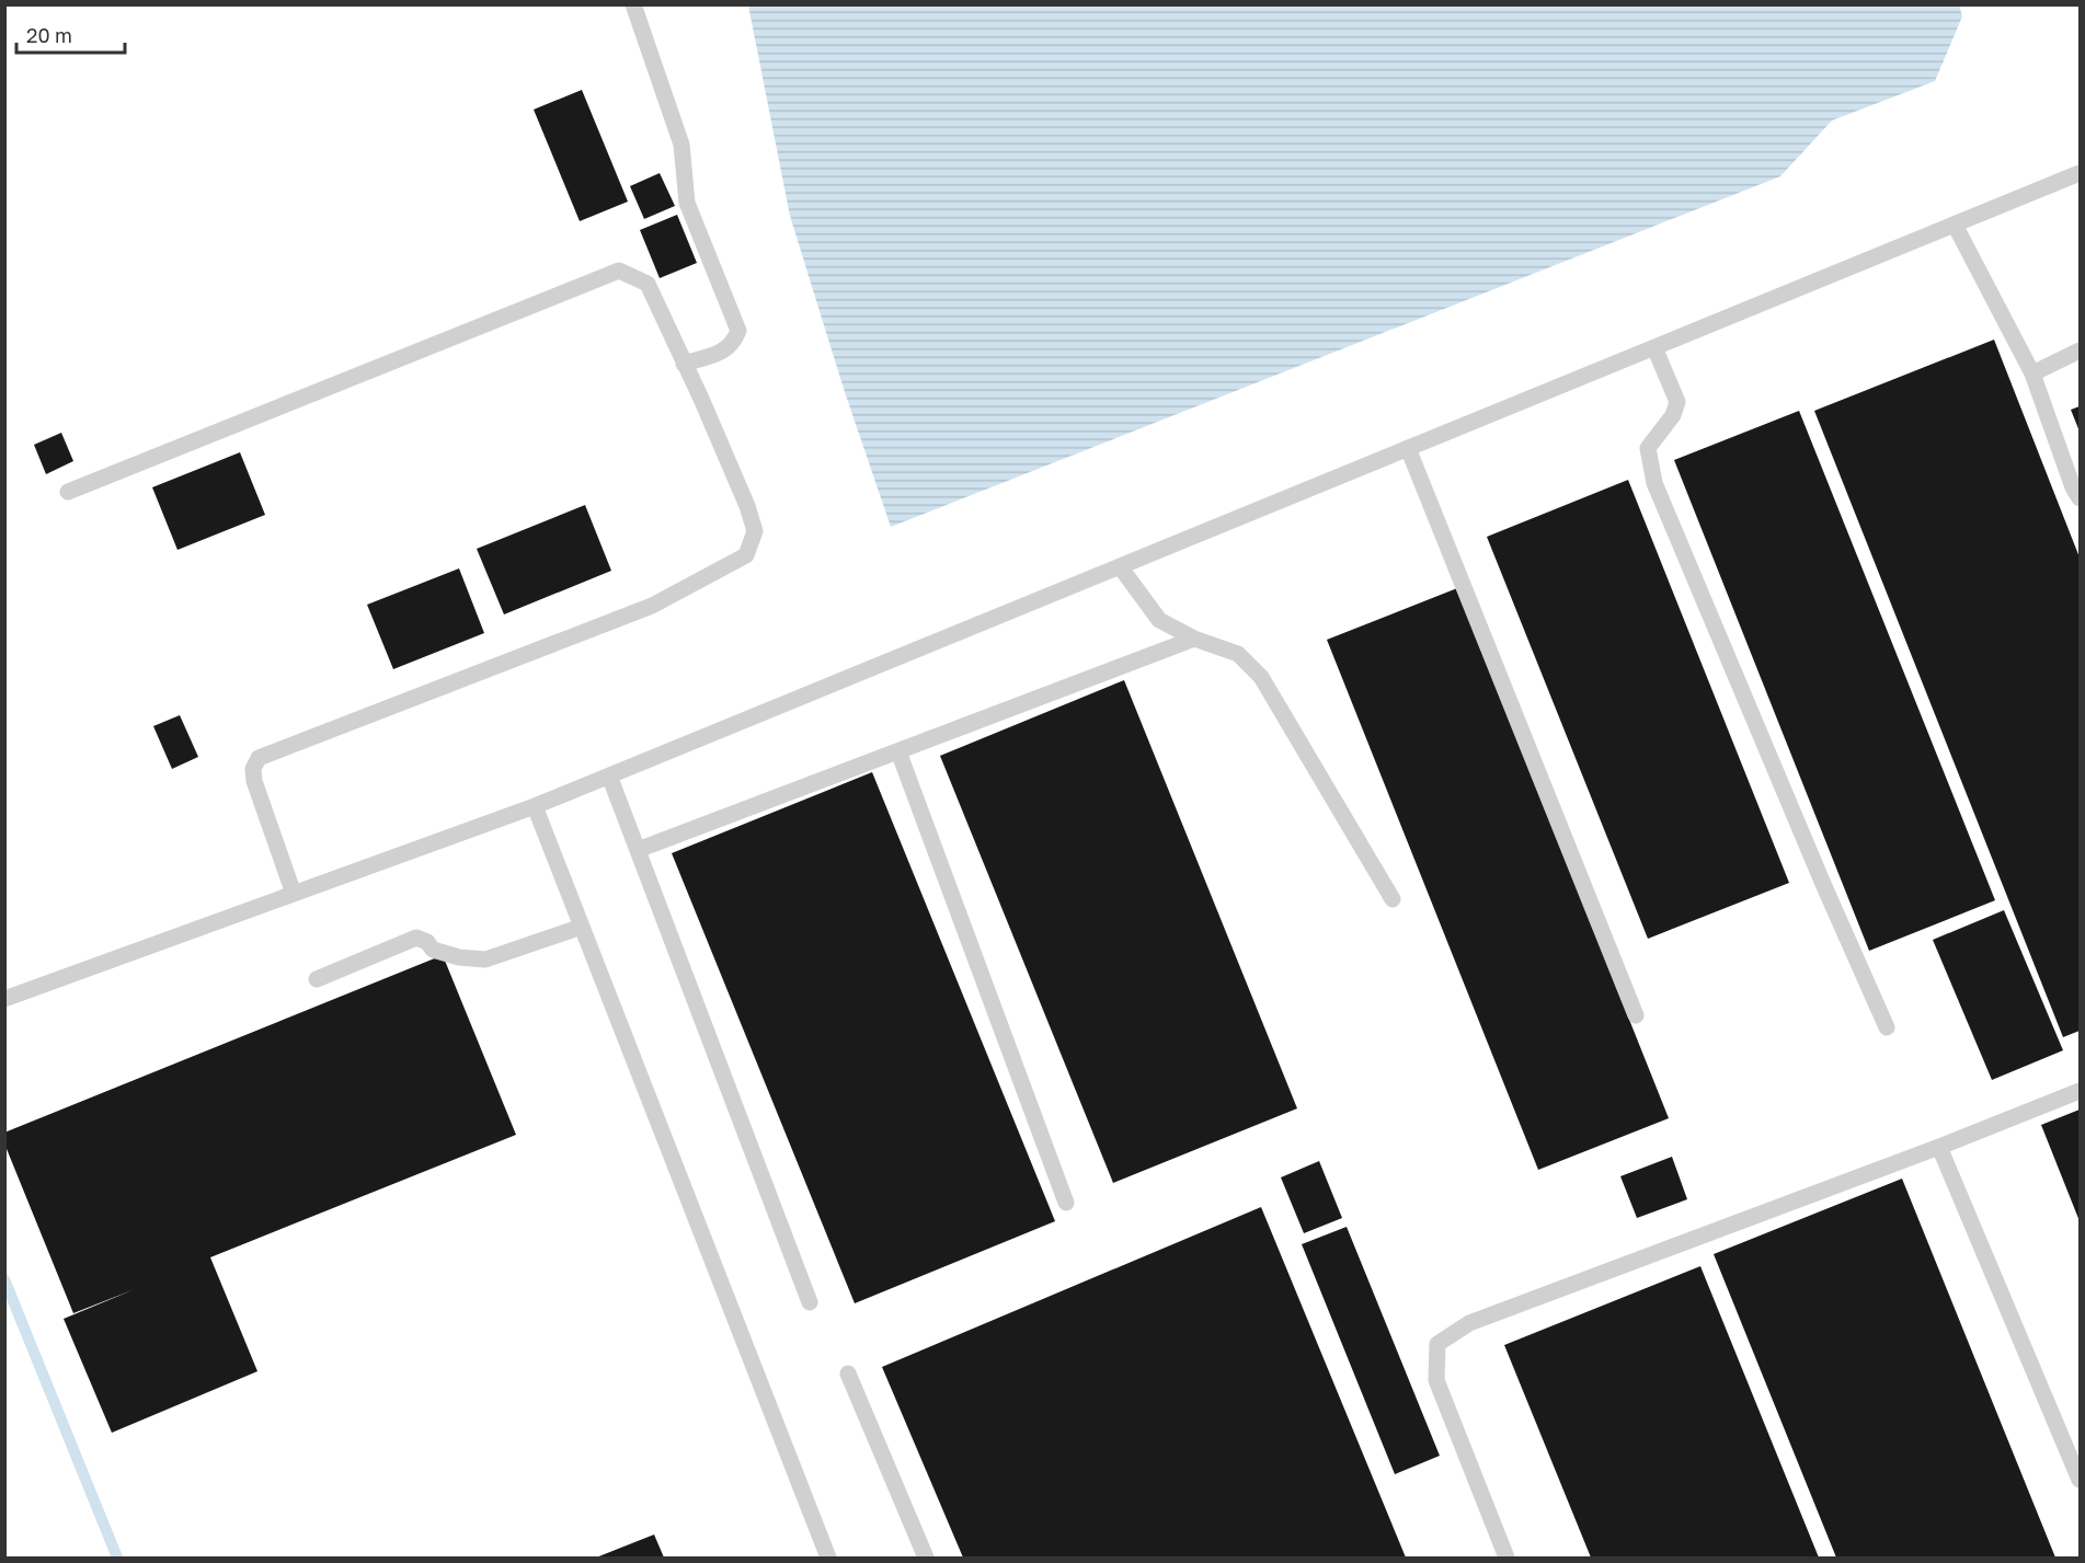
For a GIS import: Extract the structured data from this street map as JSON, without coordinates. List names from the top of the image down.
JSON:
{
  "scale_bar": "20 m"
}
